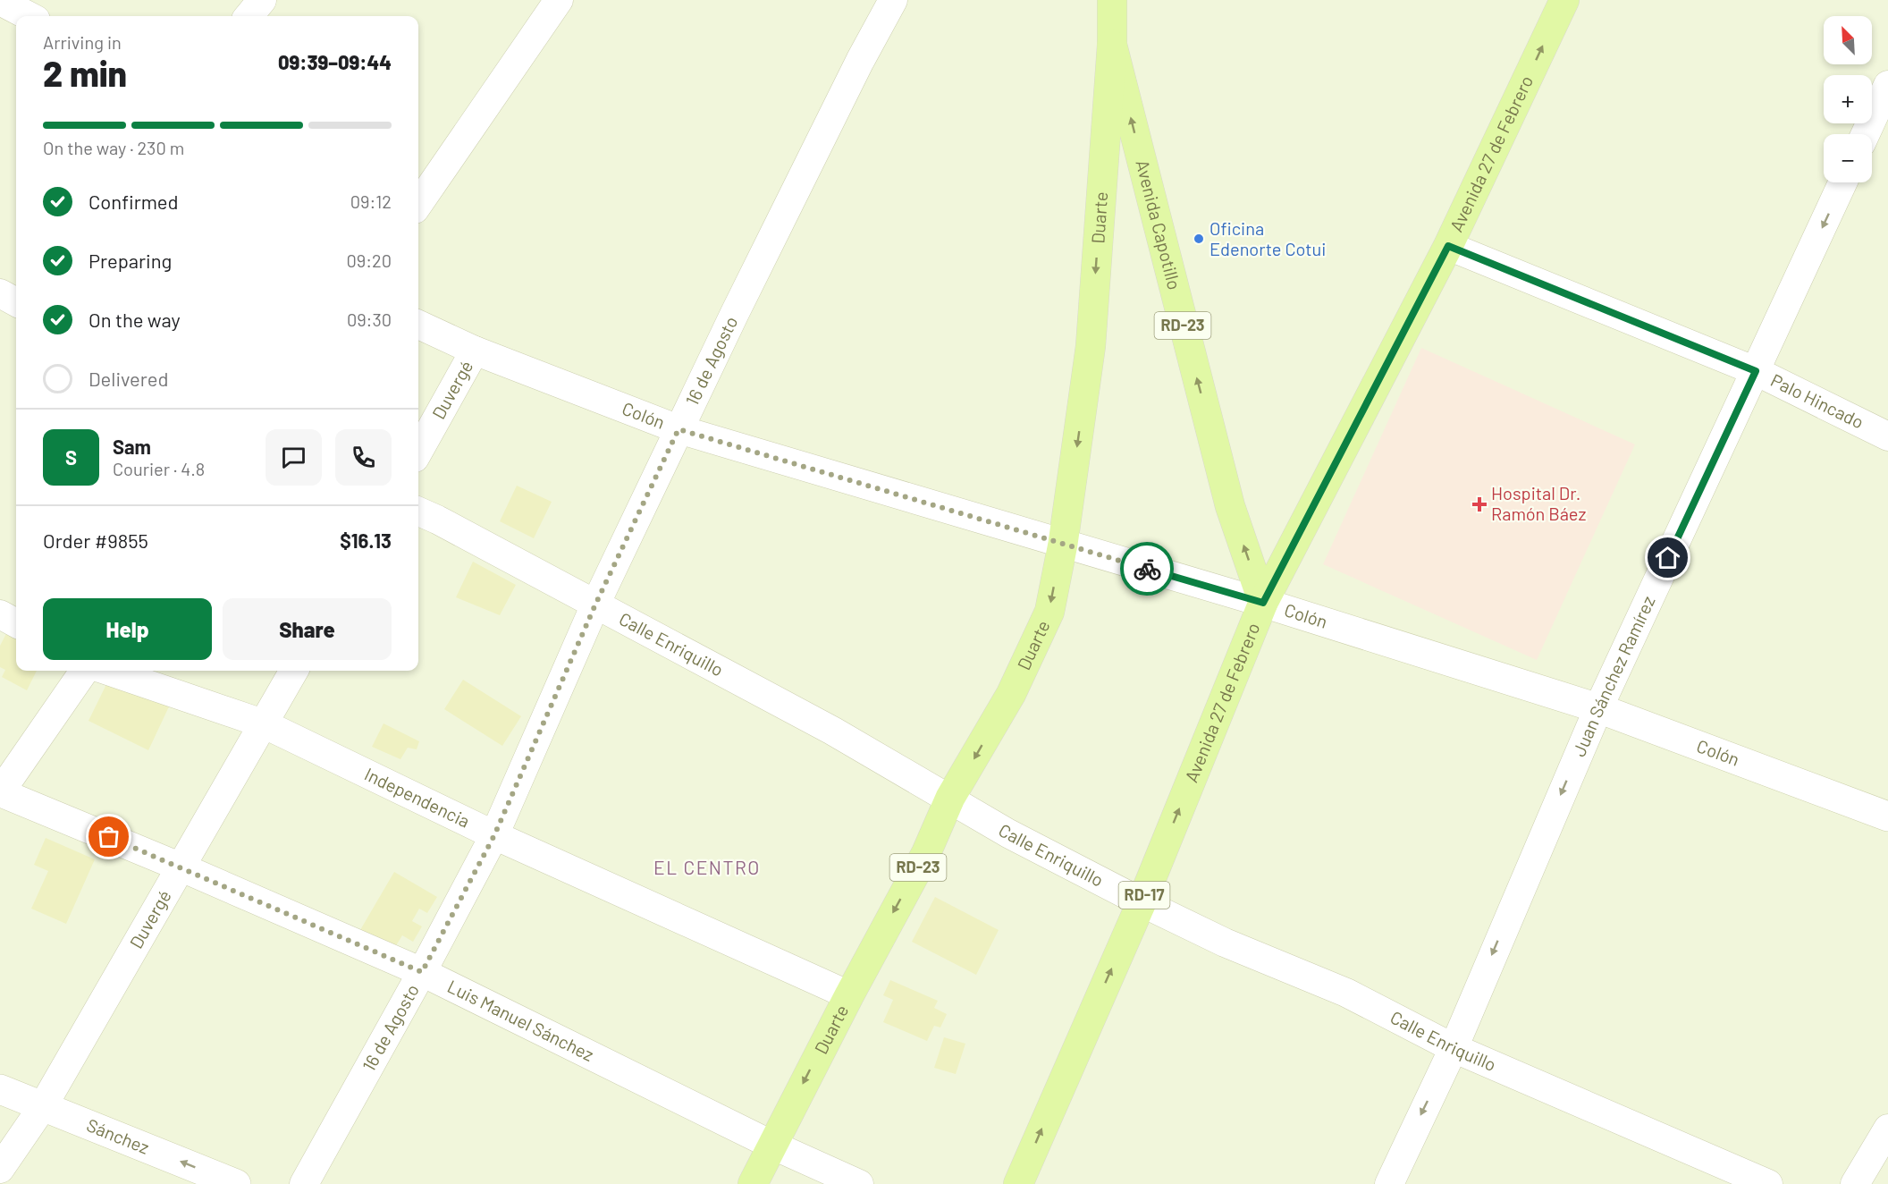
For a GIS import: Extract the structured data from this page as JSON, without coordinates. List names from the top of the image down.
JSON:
{
  "streets": {
    "main road": [
      "Avenida 27 de Febrero",
      "Duarte",
      "Avenida Capotillo",
      "RD-23",
      "RD-17"
    ],
    "street": [
      "16 de Agosto",
      "Duvergé",
      "Palo Hincado",
      "Colón",
      "Calle Enriquillo",
      "Juan Sánchez Ramírez",
      "Independencia",
      "Luis Manuel Sánchez",
      "Sánchez"
    ]
  },
  "crossings": [
    ["Avenida 27 de Febrero", "Avenida Capotillo"],
    ["Avenida 27 de Febrero", "Palo Hincado"],
    ["Avenida 27 de Febrero", "Colón"],
    ["Avenida 27 de Febrero", "Calle Enriquillo"],
    ["Duarte", "Avenida Capotillo"],
    ["Duarte", "Colón"],
    ["Duarte", "Calle Enriquillo"],
    ["Duarte", "Independencia"],
    ["Duarte", "Luis Manuel Sánchez"],
    ["Avenida Capotillo", "Colón"],
    ["16 de Agosto", "Colón"],
    ["16 de Agosto", "Calle Enriquillo"],
    ["16 de Agosto", "Independencia"],
    ["16 de Agosto", "Luis Manuel Sánchez"],
    ["Duvergé", "Colón"],
    ["Duvergé", "Independencia"],
    ["Duvergé", "Luis Manuel Sánchez"],
    ["Duvergé", "Sánchez"],
    ["Palo Hincado", "Juan Sánchez Ramírez"],
    ["Colón", "Juan Sánchez Ramírez"],
    ["Calle Enriquillo", "Juan Sánchez Ramírez"]
  ],
  "one_way": [
    "Avenida 27 de Febrero",
    "Duarte",
    "Avenida Capotillo",
    "Juan Sánchez Ramírez",
    "Sánchez"
  ],
  "districts": ["EL CENTRO"],
  "places": {
    "other": ["Oficina Edenorte Cotui"],
    "health": ["Hospital Dr. Ramón Báez"]
  },
  "north": "top left",
  "page": {
    "map_buttons": ["+", "−"],
    "heading": ["2 min", "Arriving in", "09:39–09:44"],
    "panel": [
      "Sam",
      "Courier · 4.8",
      "Order #9855",
      "$16.13"
    ],
    "bar": "On the way · 230 m",
    "list": [
      ["Confirmed", "09:12"],
      ["Preparing", "09:20"],
      ["On the way", "09:30"],
      "Delivered"
    ],
    "round": "S",
    "buttons": ["Help", "Share"]
  }
}
